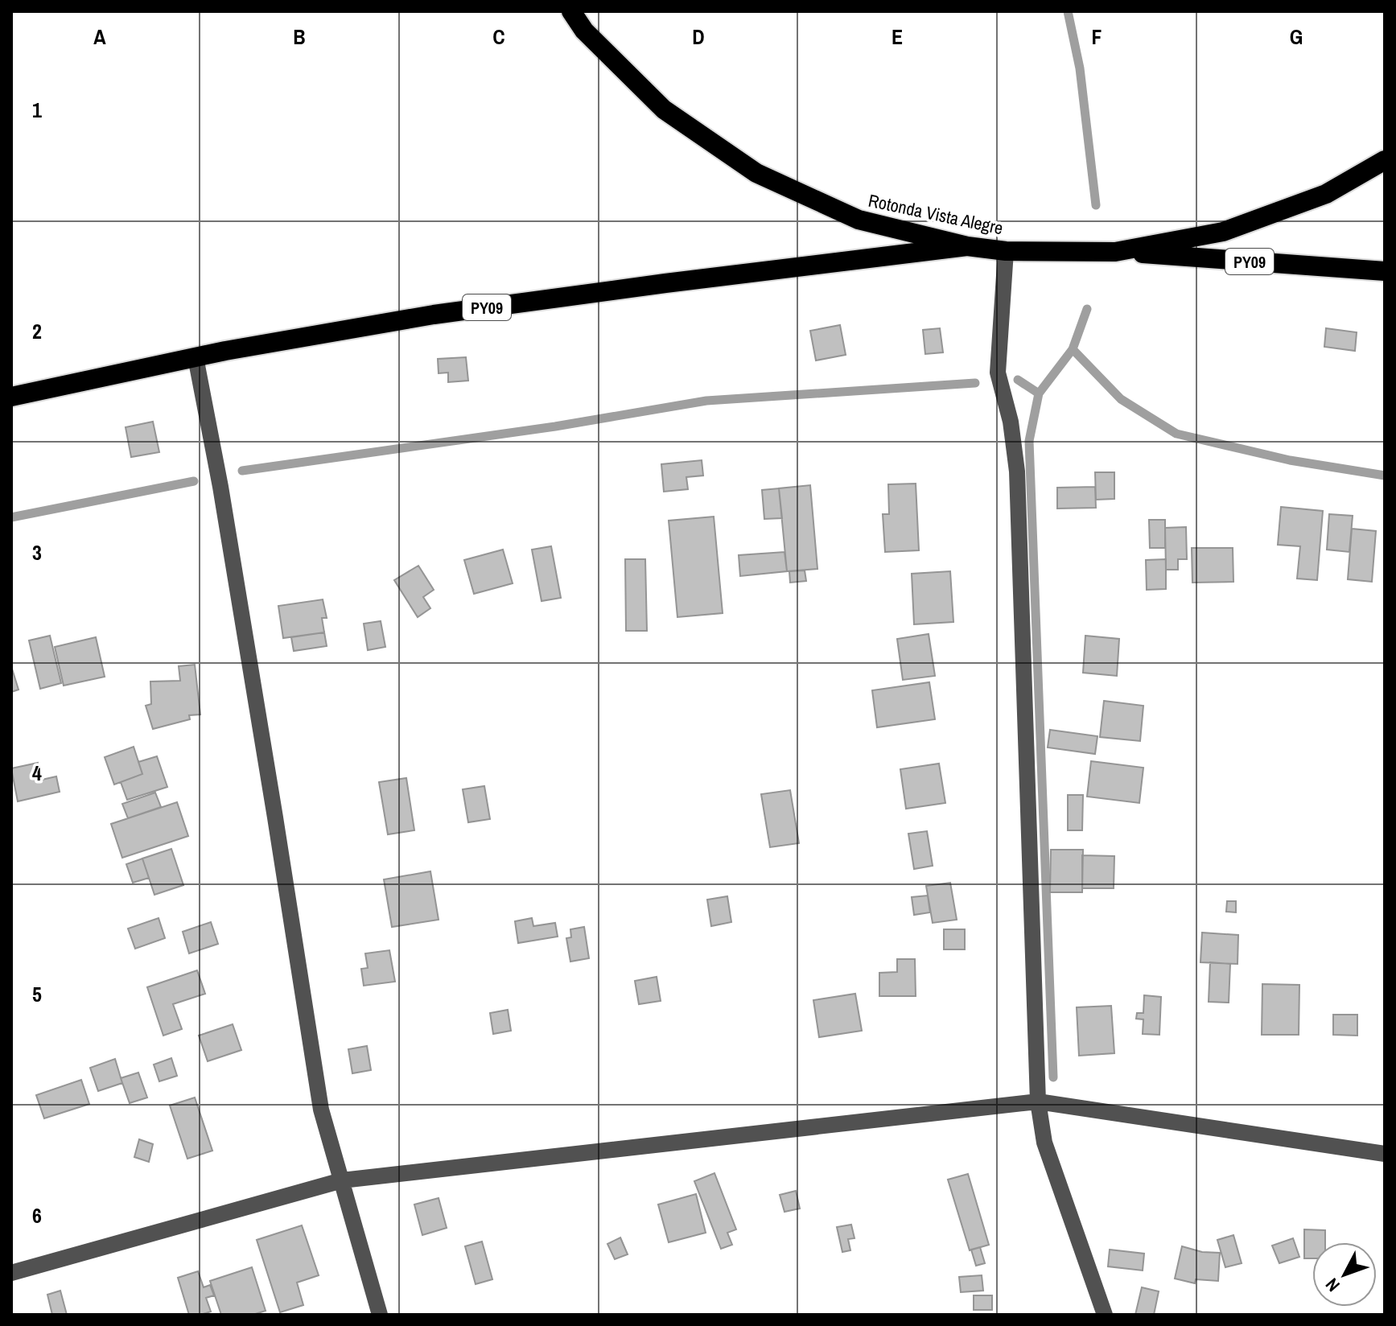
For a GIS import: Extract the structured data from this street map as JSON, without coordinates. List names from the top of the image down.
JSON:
{
  "streets": {
    "highway": ["Rotonda Vista Alegre", "PY09"]
  },
  "crossings": [
    ["Rotonda Vista Alegre", "PY09"]
  ],
  "north": "bottom left",
  "grid": {
    "columns": [
      "A",
      "B",
      "C",
      "D",
      "E",
      "F",
      "G"
    ],
    "rows": [
      "1",
      "2",
      "3",
      "4",
      "5",
      "6"
    ]
  }
}
